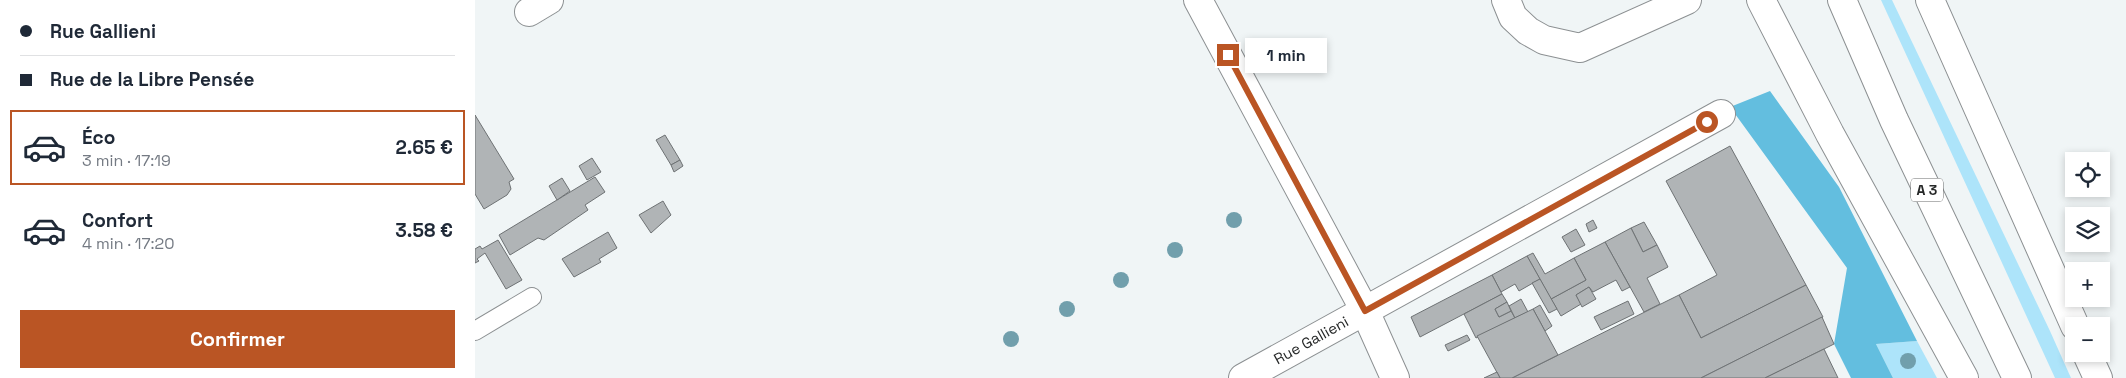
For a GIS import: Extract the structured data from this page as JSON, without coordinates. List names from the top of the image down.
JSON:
{
  "streets": {
    "main road": ["A 3", "Rue Gallieni"]
  },
  "page": {
    "banner": ["Rue Gallieni", "Rue de la Libre Pensée"],
    "bubble": "1 min",
    "list": [
      {
        "name": "Éco",
        "note": "3 min · 17:19",
        "value": "2.65 €"
      },
      {
        "name": "Confort",
        "note": "4 min · 17:20",
        "value": "3.58 €"
      }
    ],
    "map_buttons": ["+", "−"],
    "buttons": "Confirmer"
  }
}
